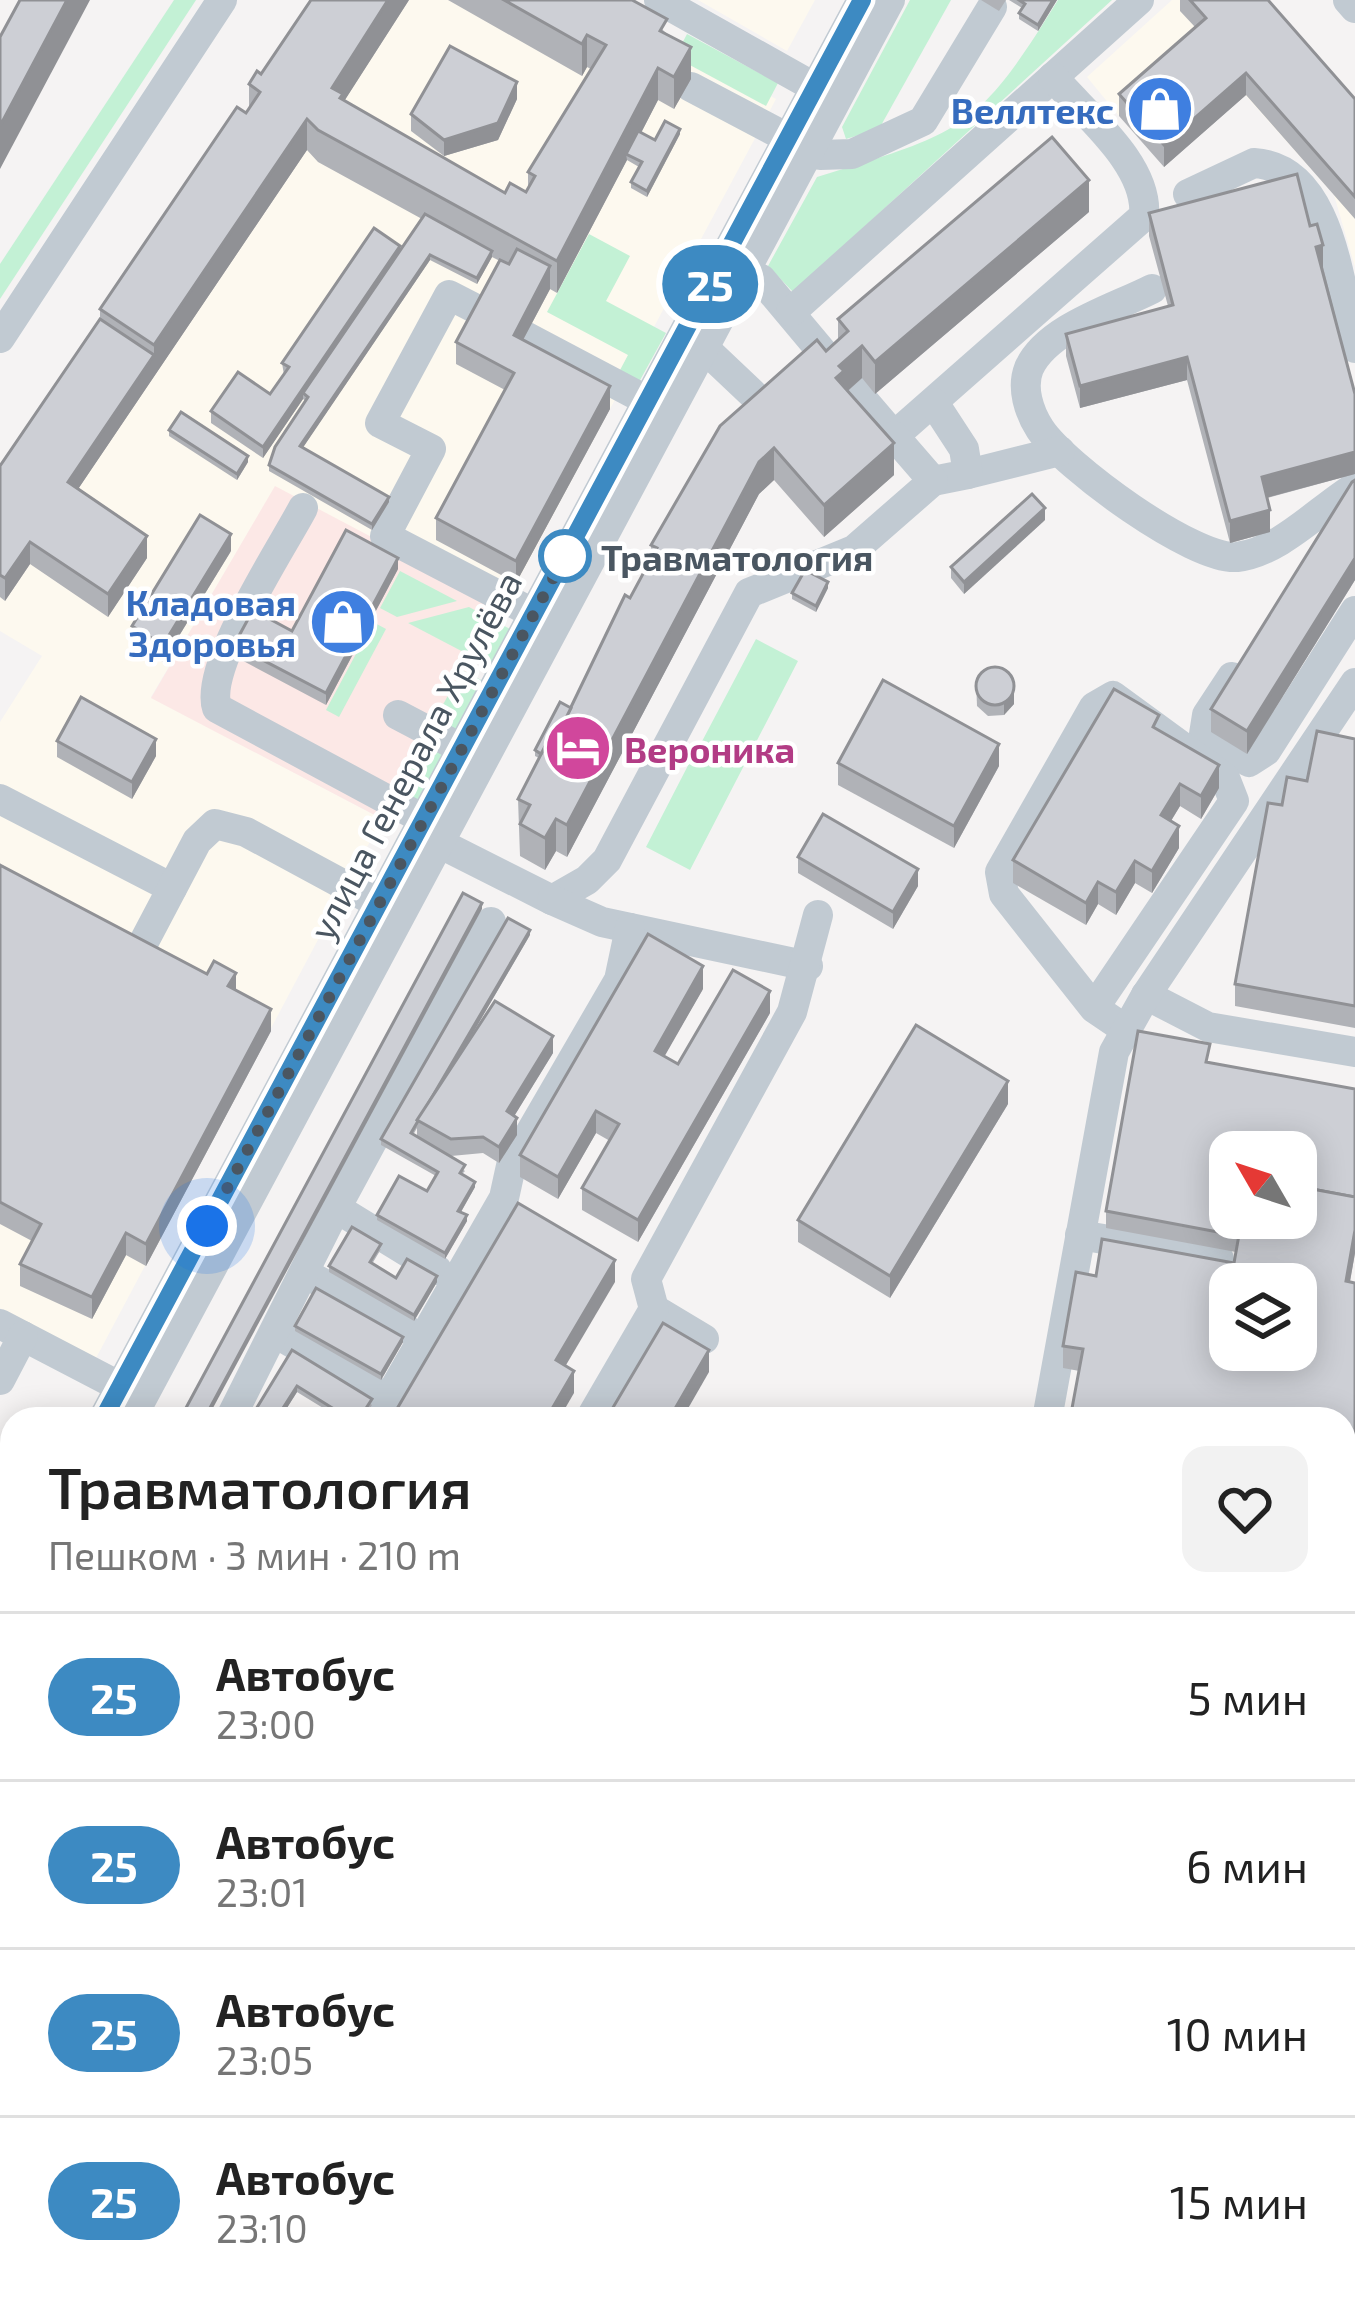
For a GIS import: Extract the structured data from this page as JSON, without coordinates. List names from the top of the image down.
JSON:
{
  "streets": {
    "street": ["улица Генерала Хрулёва"]
  },
  "places": {
    "shop": ["Веллтекс", "Кладовая Здоровья"],
    "other": ["Травматология"],
    "hotel": ["Вероника"]
  },
  "lines": ["bus line 25"],
  "north": "top left",
  "page": {
    "on_map": "25",
    "heading": ["Травматология", "Пешком · 3 мин · 210 m"],
    "list": [
      {
        "mark": "25",
        "name": "Автобус",
        "note": "23:00",
        "value": "5 мин"
      },
      {
        "mark": "25",
        "name": "Автобус",
        "note": "23:01",
        "value": "6 мин"
      },
      {
        "mark": "25",
        "name": "Автобус",
        "note": "23:05",
        "value": "10 мин"
      },
      {
        "mark": "25",
        "name": "Автобус",
        "note": "23:10",
        "value": "15 мин"
      }
    ]
  }
}
